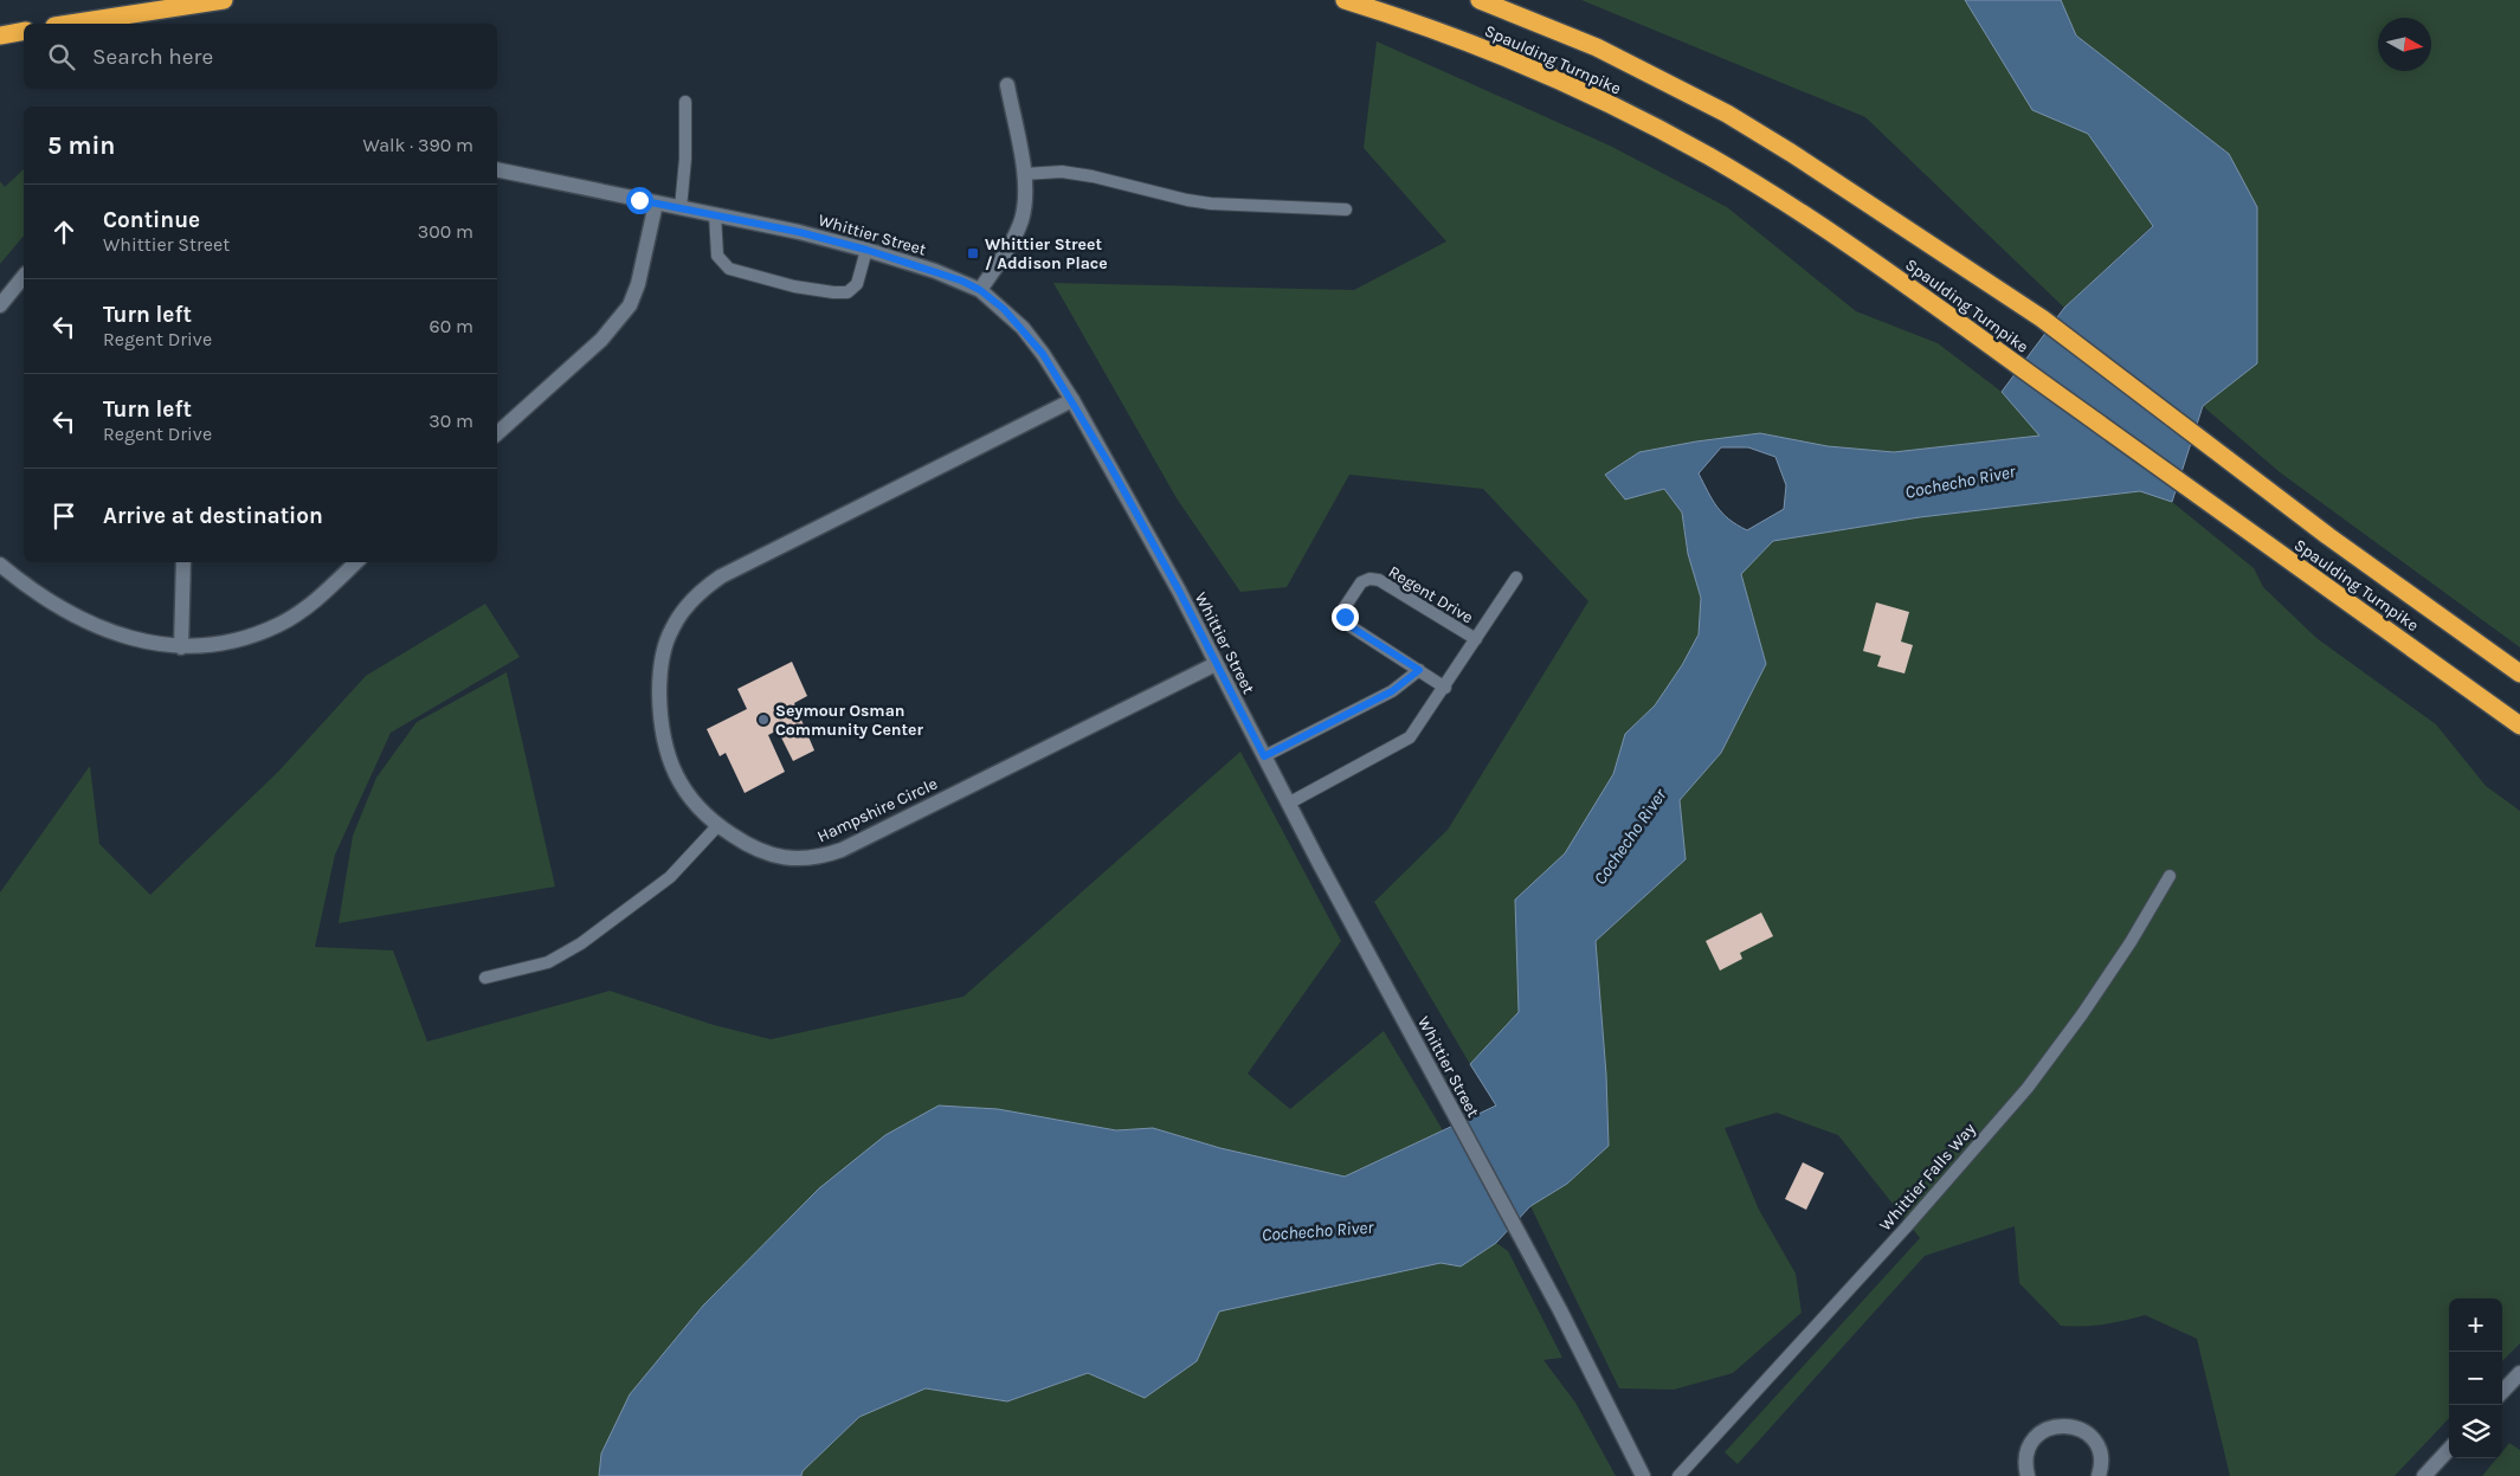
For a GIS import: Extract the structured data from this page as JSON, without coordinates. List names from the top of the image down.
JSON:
{
  "streets": {
    "highway": ["Spaulding Turnpike"],
    "street": ["Whittier Street", "Hampshire Circle"],
    "lane": ["Regent Drive", "Whittier Falls Way"]
  },
  "crossings": [
    ["Whittier Street", "Regent Drive"],
    ["Whittier Street", "Hampshire Circle"]
  ],
  "water": ["Cochecho River"],
  "places": {
    "transit": ["Whittier Street / Addison Place"],
    "other": ["Seymour Osman Community Center"]
  },
  "north": "right",
  "page": {
    "search": "Search here",
    "heading": ["5 min", "Walk · 390 m"],
    "list": [
      ["Continue", "Whittier Street", "300 m"],
      ["Turn left", "Regent Drive", "60 m"],
      ["Turn left", "Regent Drive", "30 m"],
      "Arrive at destination"
    ],
    "map_buttons": ["+", "−"]
  }
}
